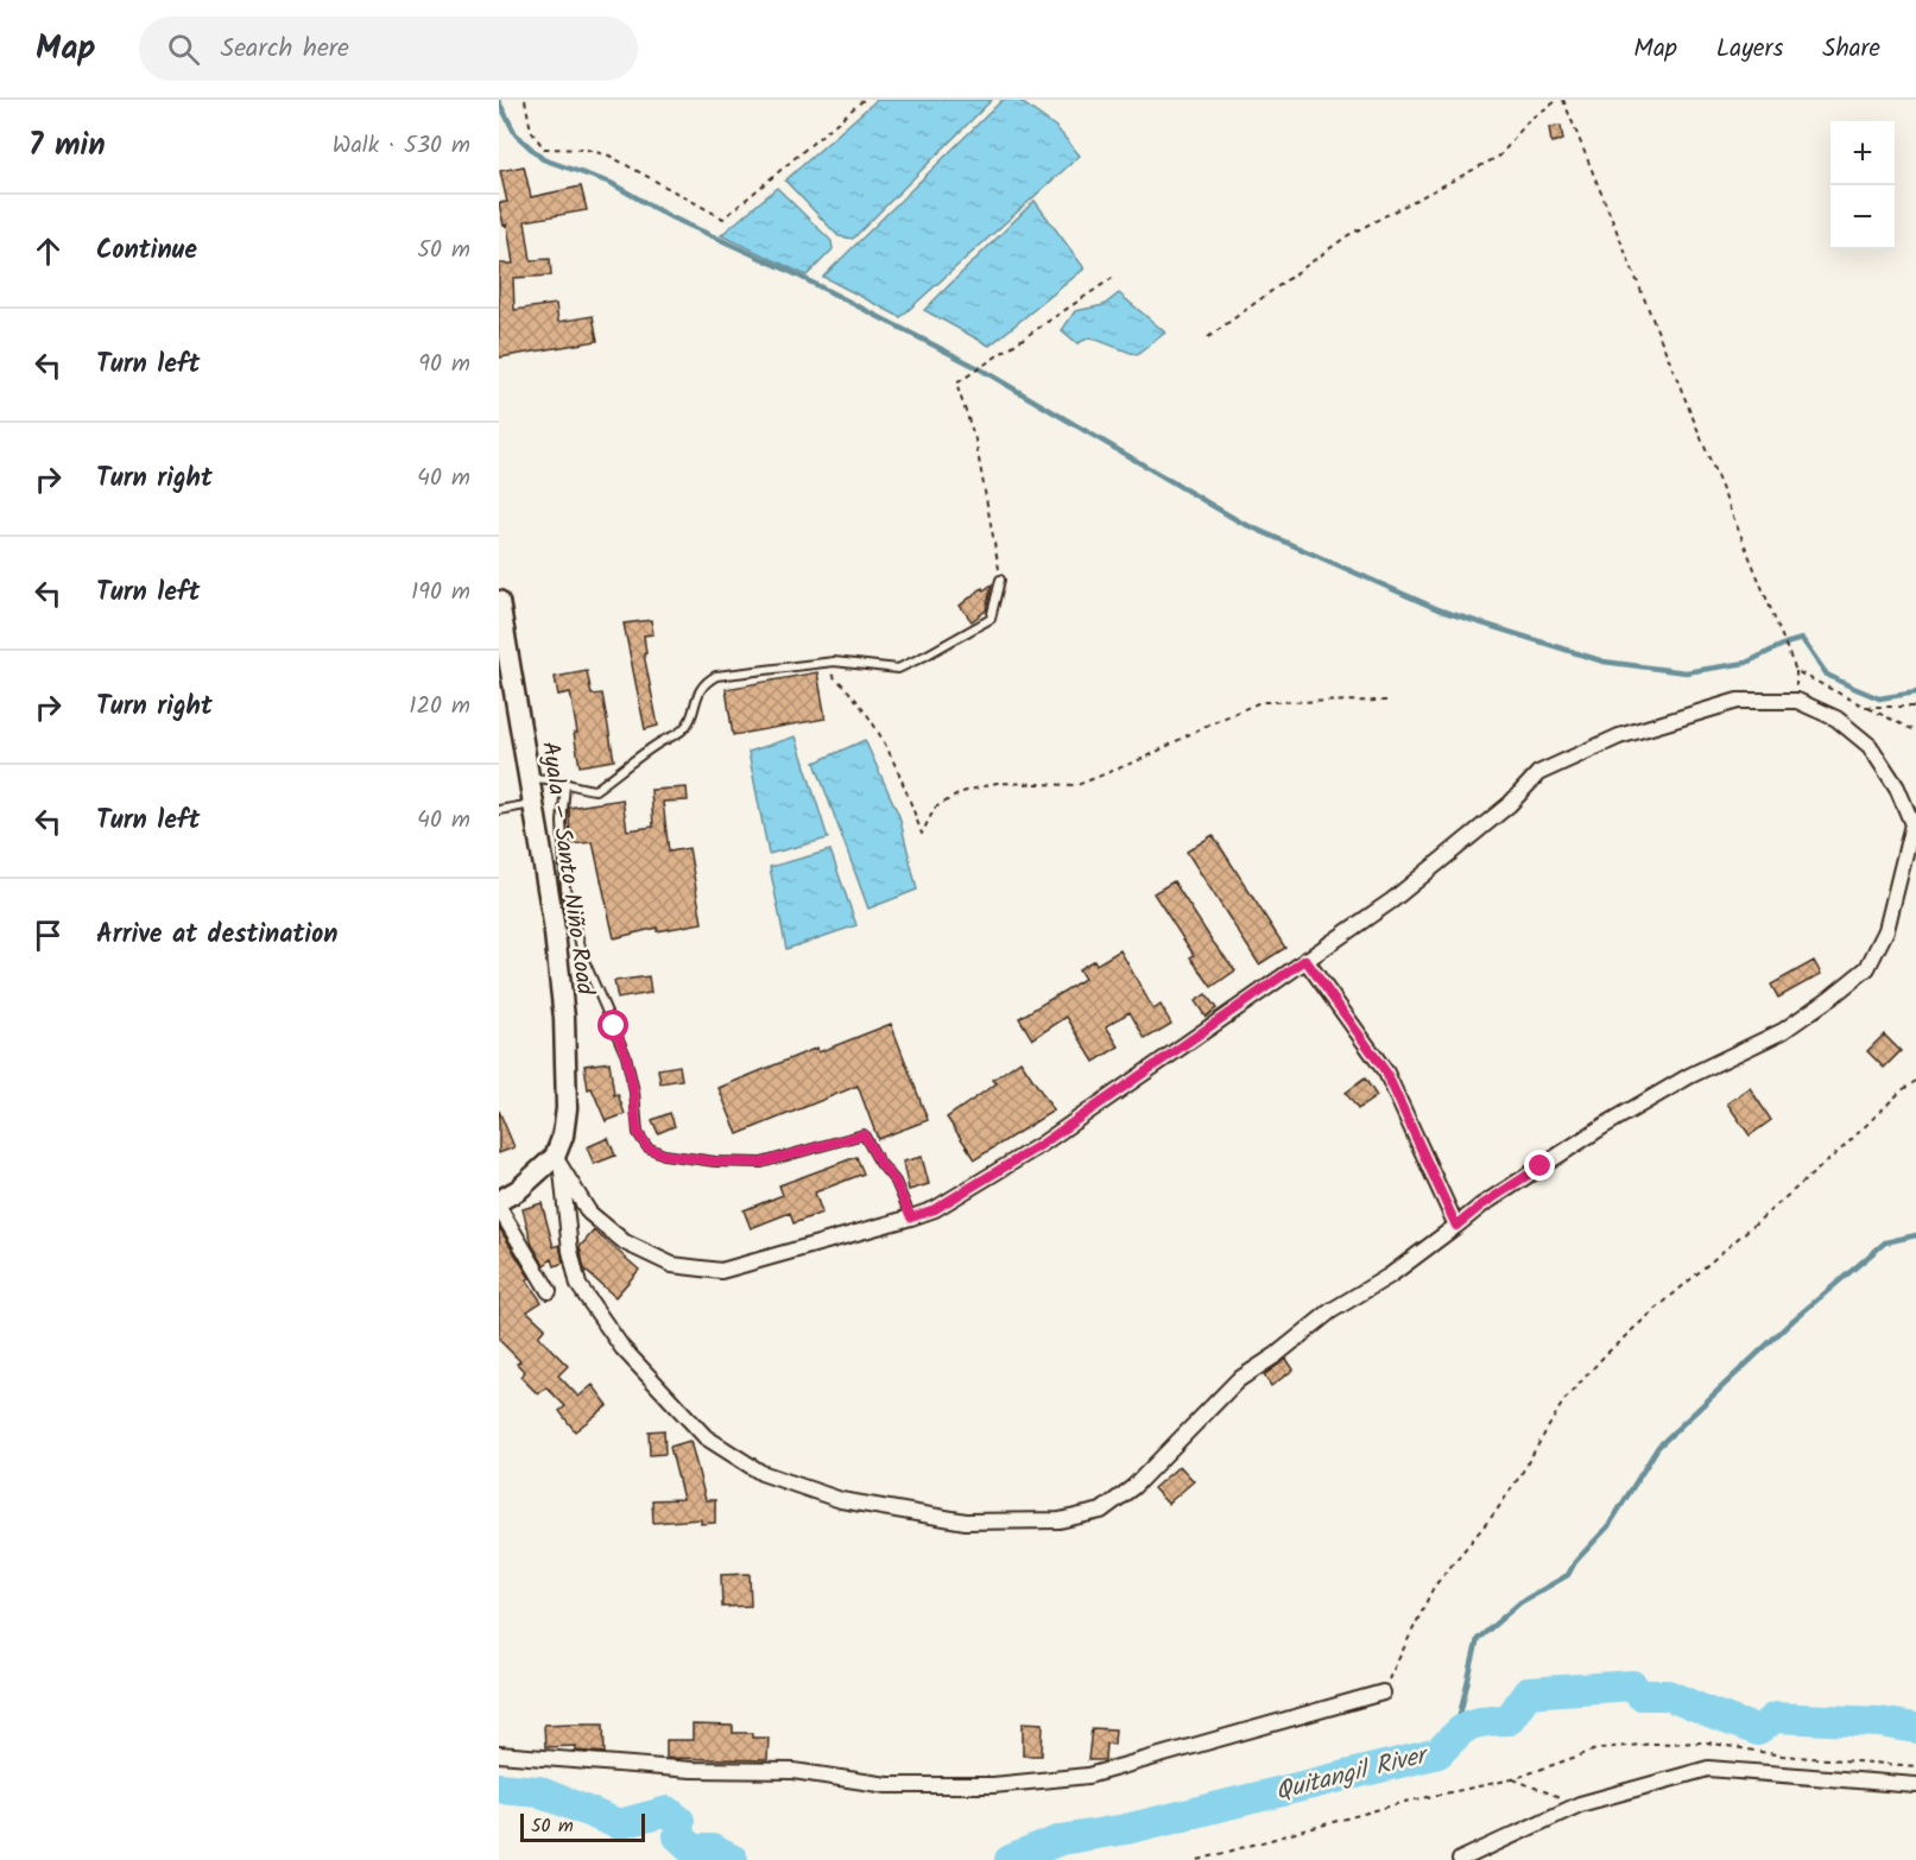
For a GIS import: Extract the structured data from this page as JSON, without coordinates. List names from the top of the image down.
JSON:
{
  "streets": {
    "street": ["Ayala – Santo Niño Road"]
  },
  "water": ["Quitangil River"],
  "scale_bar": "50 m",
  "page": {
    "header": "Map",
    "search": "Search here",
    "nav": ["Map", "Layers", "Share"],
    "heading": ["7 min", "Walk · 530 m"],
    "map_buttons": ["+", "−"],
    "list": [
      ["Continue", "50 m"],
      ["Turn left", "90 m"],
      ["Turn right", "40 m"],
      ["Turn left", "190 m"],
      ["Turn right", "120 m"],
      ["Turn left", "40 m"],
      "Arrive at destination"
    ],
    "scale": "50 m"
  }
}
